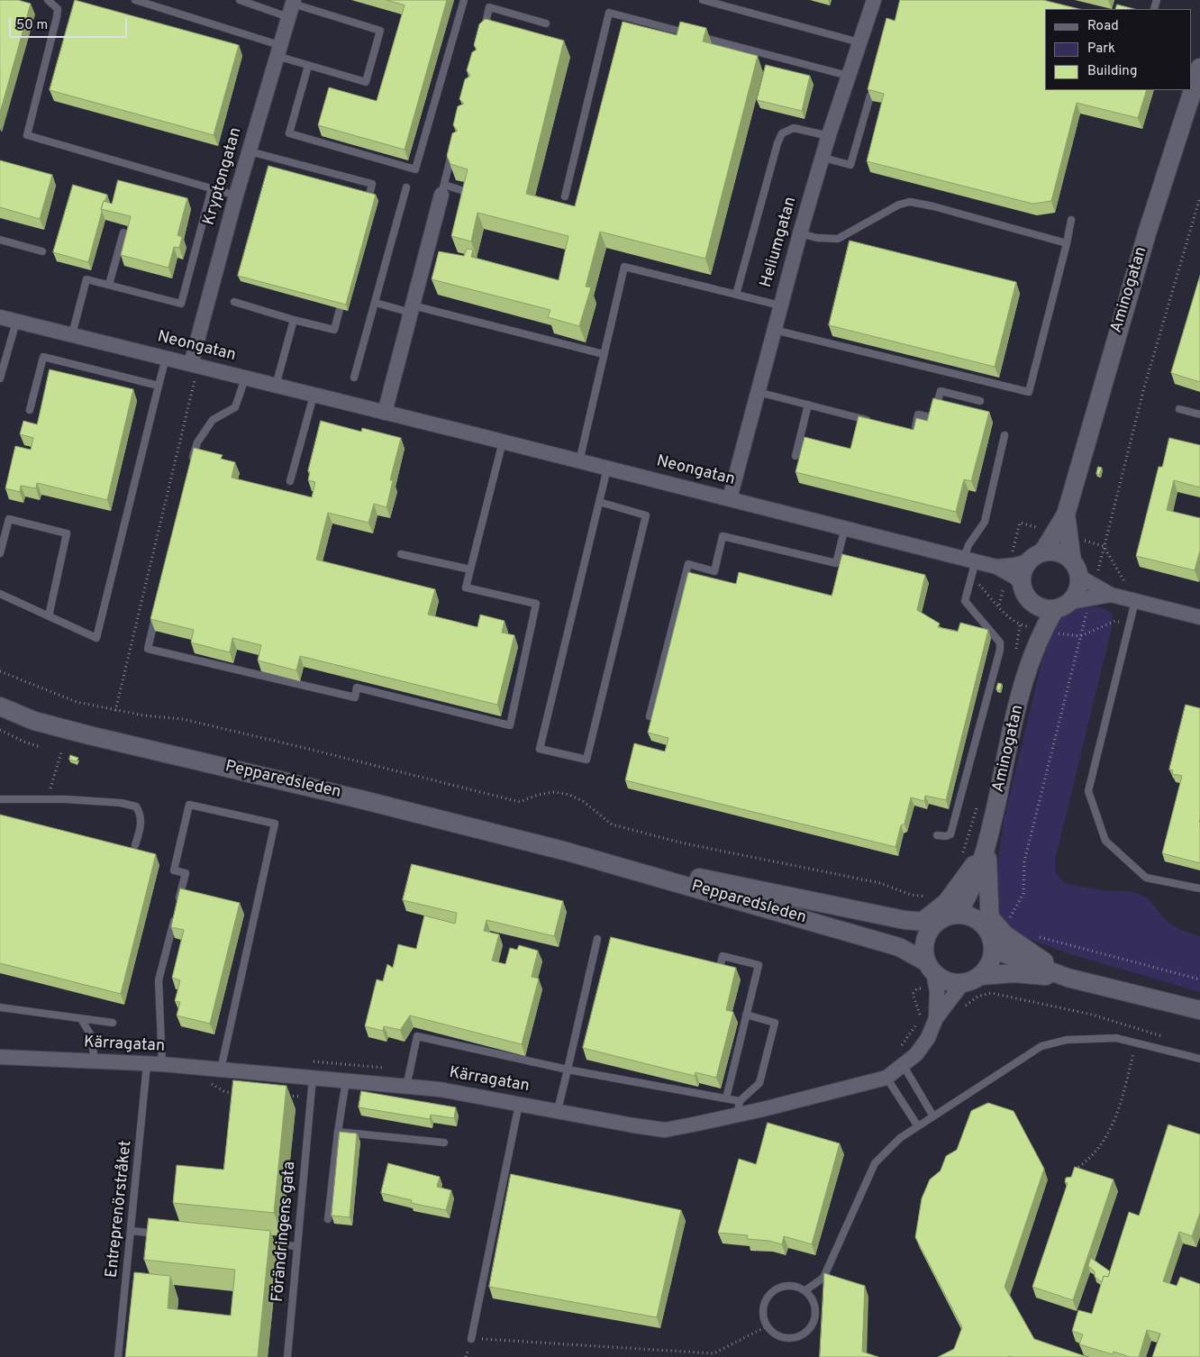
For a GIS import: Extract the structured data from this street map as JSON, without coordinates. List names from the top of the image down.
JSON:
{
  "streets": {
    "street": [
      "Kryptongatan",
      "Heliumgatan",
      "Aminogatan",
      "Neongatan",
      "Pepparedsleden",
      "Kärragatan"
    ],
    "lane": ["Entreprenörstråket", "Förändringens gata"]
  },
  "crossings": [
    ["Kryptongatan", "Neongatan"],
    ["Heliumgatan", "Neongatan"],
    ["Aminogatan", "Neongatan"],
    ["Aminogatan", "Pepparedsleden"],
    ["Aminogatan", "Kärragatan"],
    ["Pepparedsleden", "Kärragatan"],
    ["Kärragatan", "Entreprenörstråket"],
    ["Kärragatan", "Förändringens gata"]
  ],
  "legend": ["Road", "Park", "Building"],
  "scale_bar": "50 m"
}
